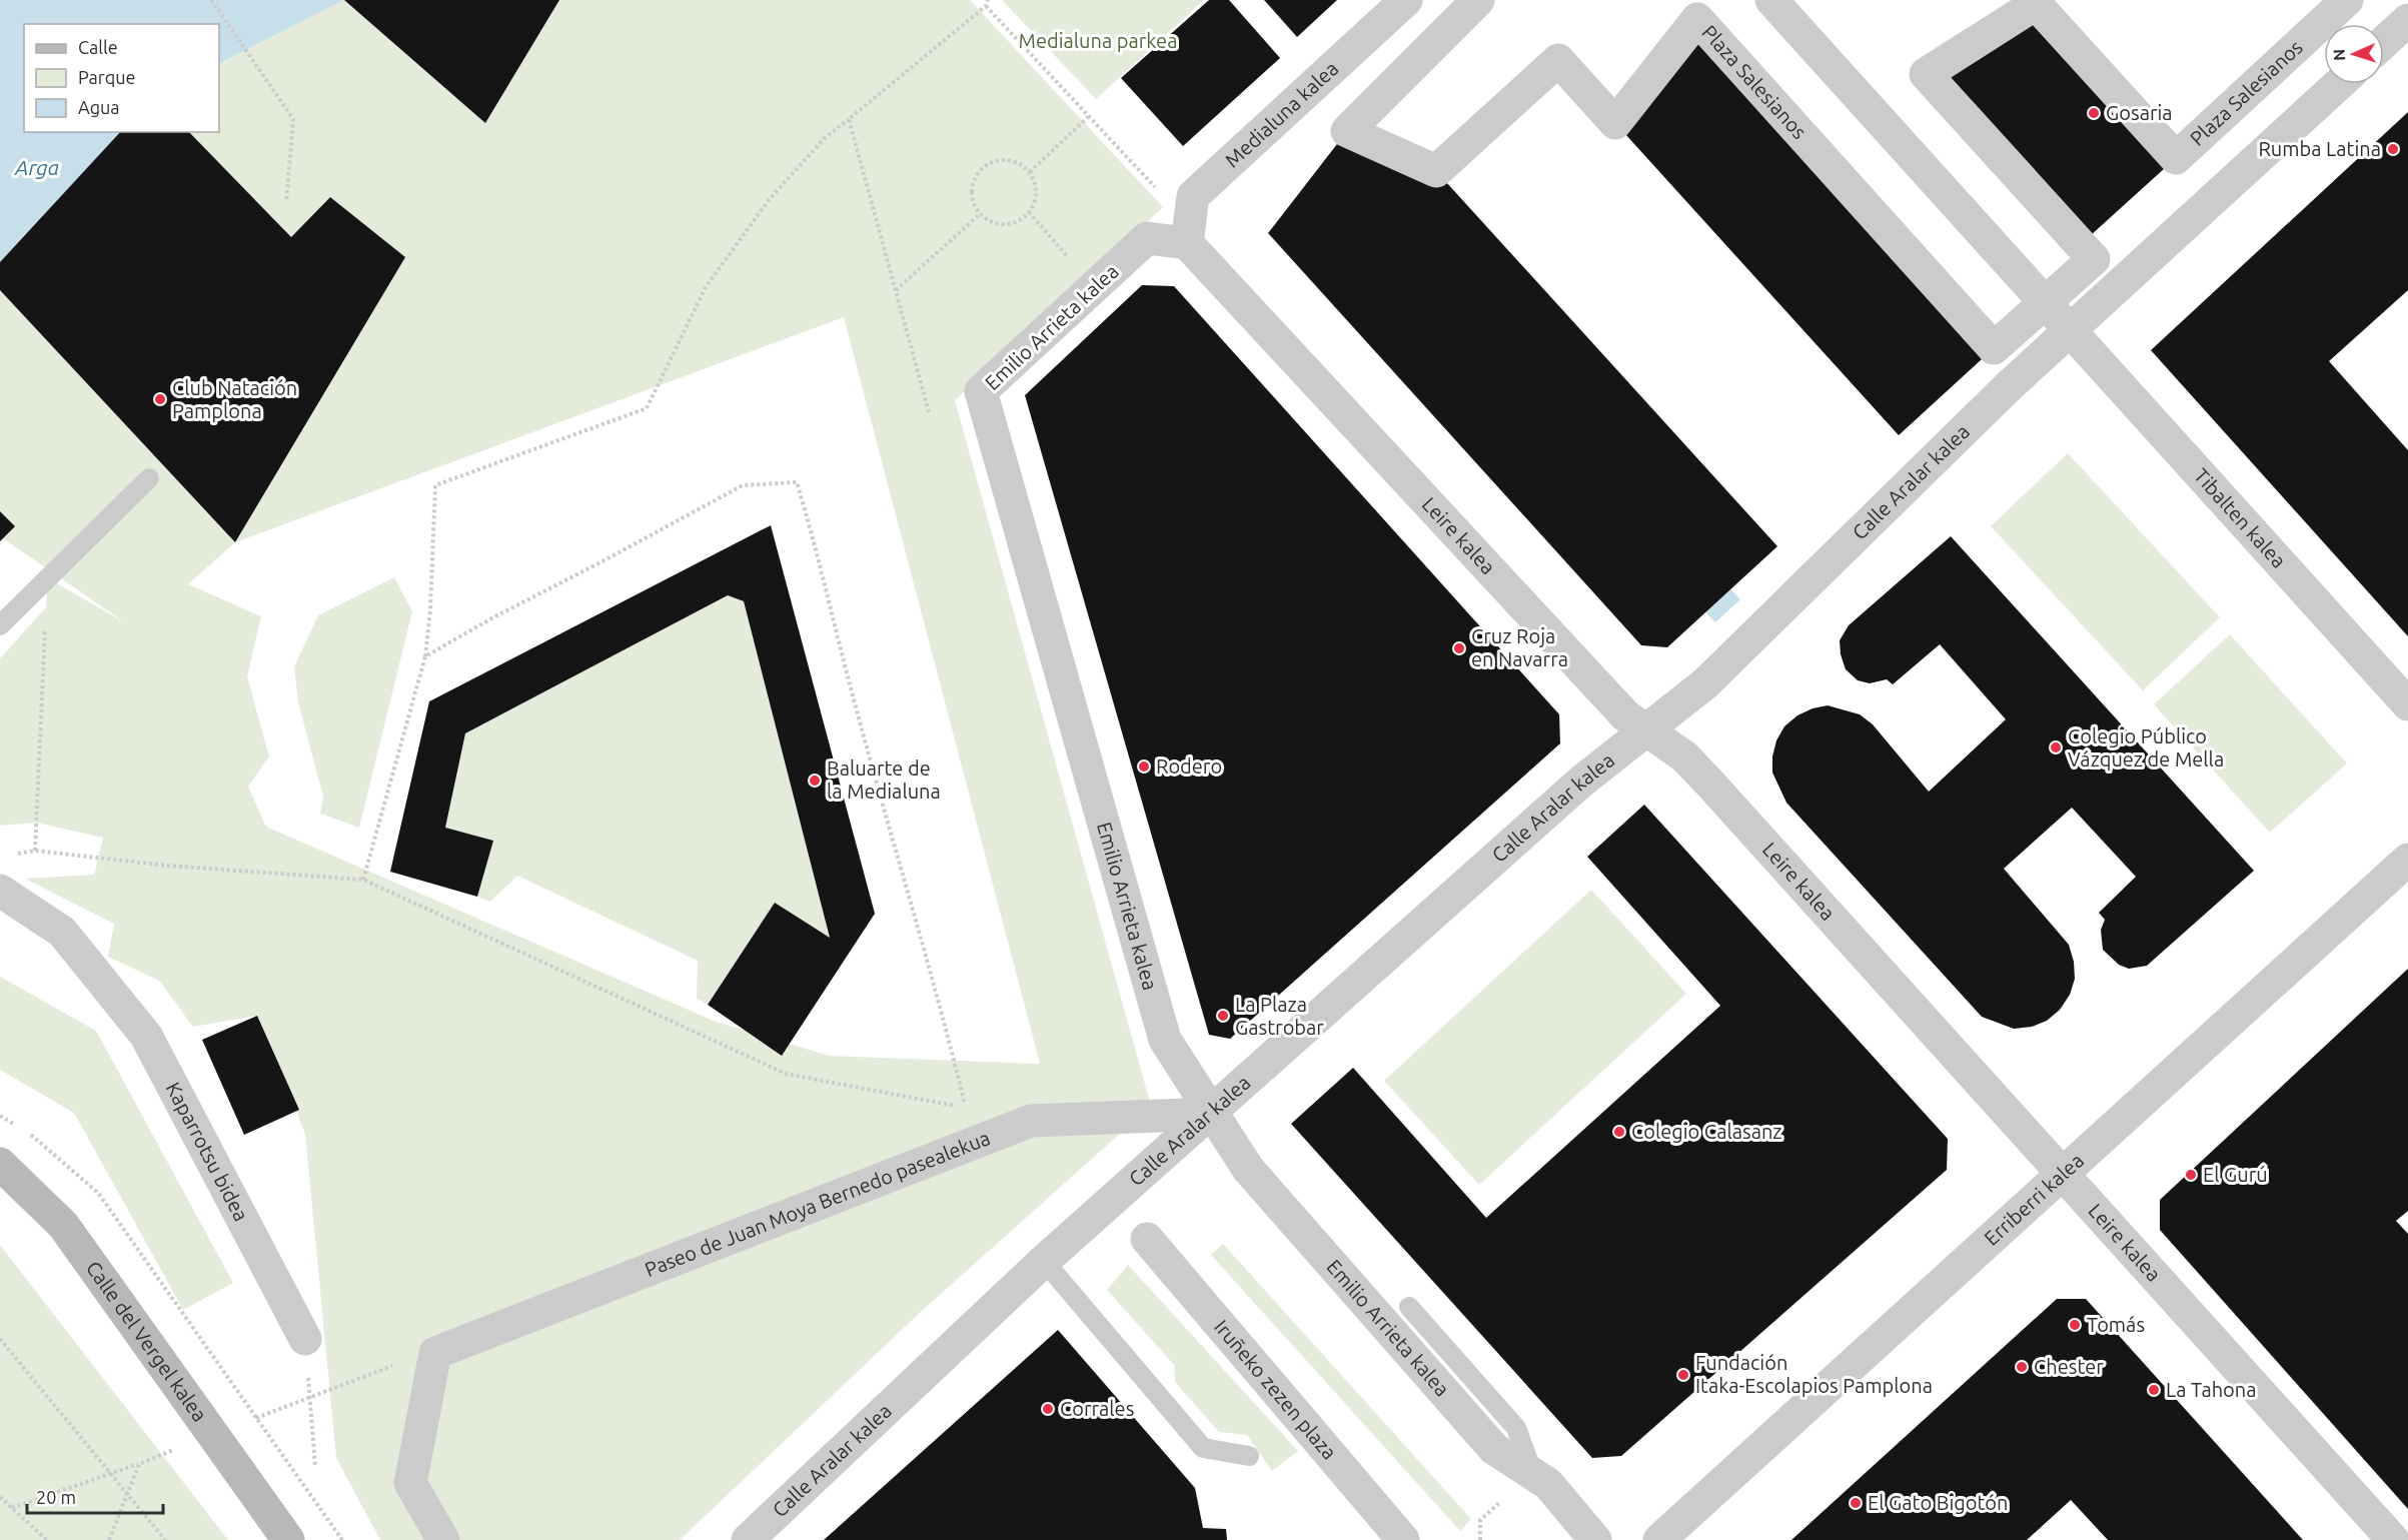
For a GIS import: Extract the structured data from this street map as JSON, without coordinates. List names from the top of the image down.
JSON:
{
  "streets": {
    "main road": ["Calle del Vergel kalea"],
    "street": [
      "Plaza Salesianos",
      "Medialuna kalea",
      "Emilio Arrieta kalea",
      "Calle Aralar kalea",
      "Tibalten kalea",
      "Leire kalea",
      "Kaparrotsu bidea",
      "Erriberri kalea",
      "Paseo de Juan Moya Bernedo pasealekua",
      "Iruñeko zezen plaza"
    ]
  },
  "crossings": [
    ["Medialuna kalea", "Emilio Arrieta kalea"],
    ["Medialuna kalea", "Leire kalea"],
    ["Emilio Arrieta kalea", "Calle Aralar kalea"],
    ["Emilio Arrieta kalea", "Leire kalea"],
    ["Emilio Arrieta kalea", "Paseo de Juan Moya Bernedo pasealekua"],
    ["Calle Aralar kalea", "Tibalten kalea"],
    ["Calle Aralar kalea", "Leire kalea"],
    ["Calle Aralar kalea", "Paseo de Juan Moya Bernedo pasealekua"],
    ["Leire kalea", "Erriberri kalea"]
  ],
  "water": ["Arga"],
  "parks": ["Medialuna parkea"],
  "places": [
    "Gosaria",
    "Rumba Latina",
    "Club Natación Pamplona",
    "Cruz Roja en Navarra",
    "Colegio Público Vázquez de Mella",
    "Rodero",
    "Baluarte de la Medialuna",
    "La Plaza Gastrobar",
    "Colegio Calasanz",
    "El Gurú",
    "Tomás",
    "Chester",
    "Fundación Itaka-Escolapios Pamplona",
    "La Tahona",
    "Corrales",
    "El Gato Bigotón"
  ],
  "legend": ["Calle", "Parque", "Agua"],
  "scale_bar": "20 m",
  "north": "left"
}
